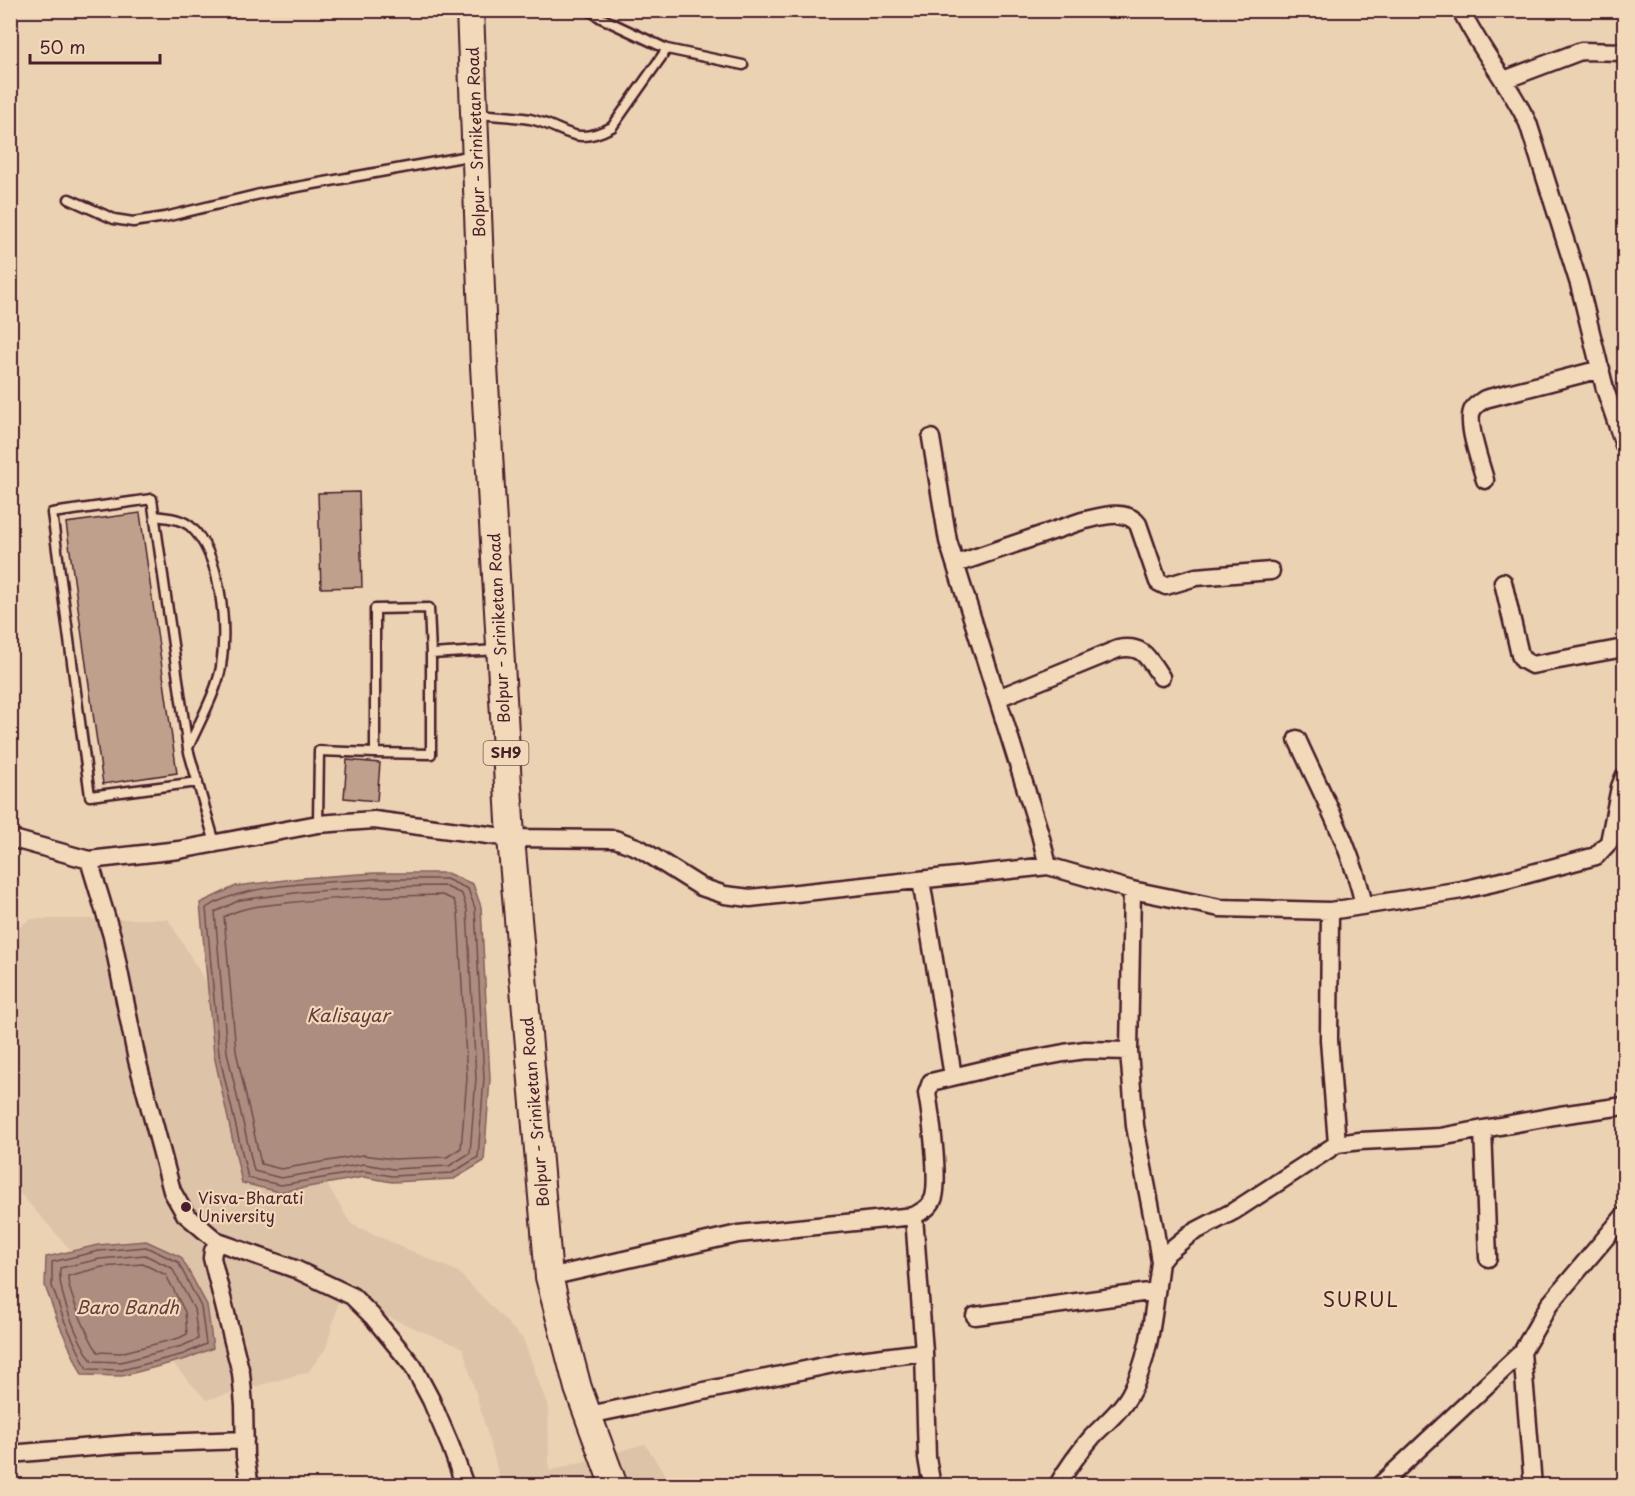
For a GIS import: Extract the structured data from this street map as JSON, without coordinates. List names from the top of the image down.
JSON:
{
  "streets": {
    "main road": ["Bolpur - Sriniketan Road", "SH9"]
  },
  "districts": ["SURUL"],
  "water": ["Kalisayar", "Baro Bandh"],
  "places": ["Visva-Bharati University"],
  "scale_bar": "50 m"
}
